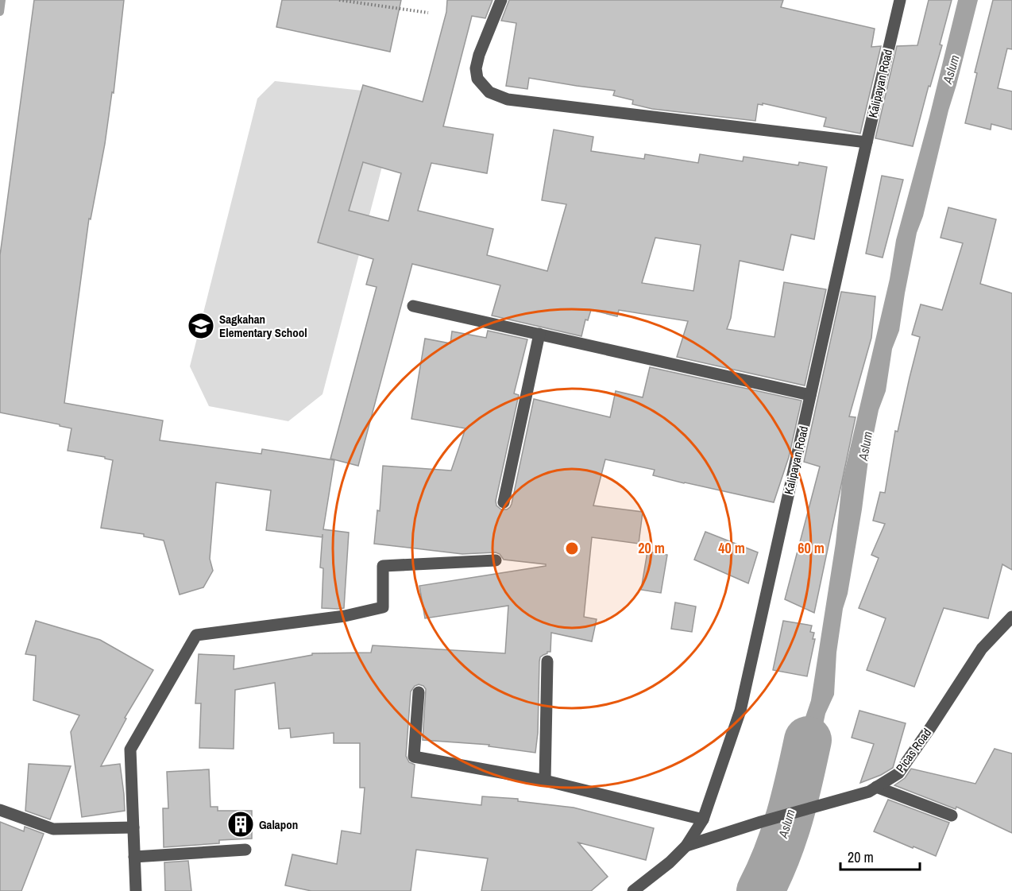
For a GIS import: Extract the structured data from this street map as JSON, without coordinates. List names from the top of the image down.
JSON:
{
  "streets": {
    "street": ["Kalipayan Road", "Picas Road"]
  },
  "crossings": [
    ["Kalipayan Road", "Picas Road"]
  ],
  "water": ["Aslum"],
  "places": {
    "school or university": ["Sagkahan Elementary School"],
    "building": ["Galapon"]
  },
  "scale_bar": "20 m",
  "rings": ["20 m", "40 m", "60 m"]
}
